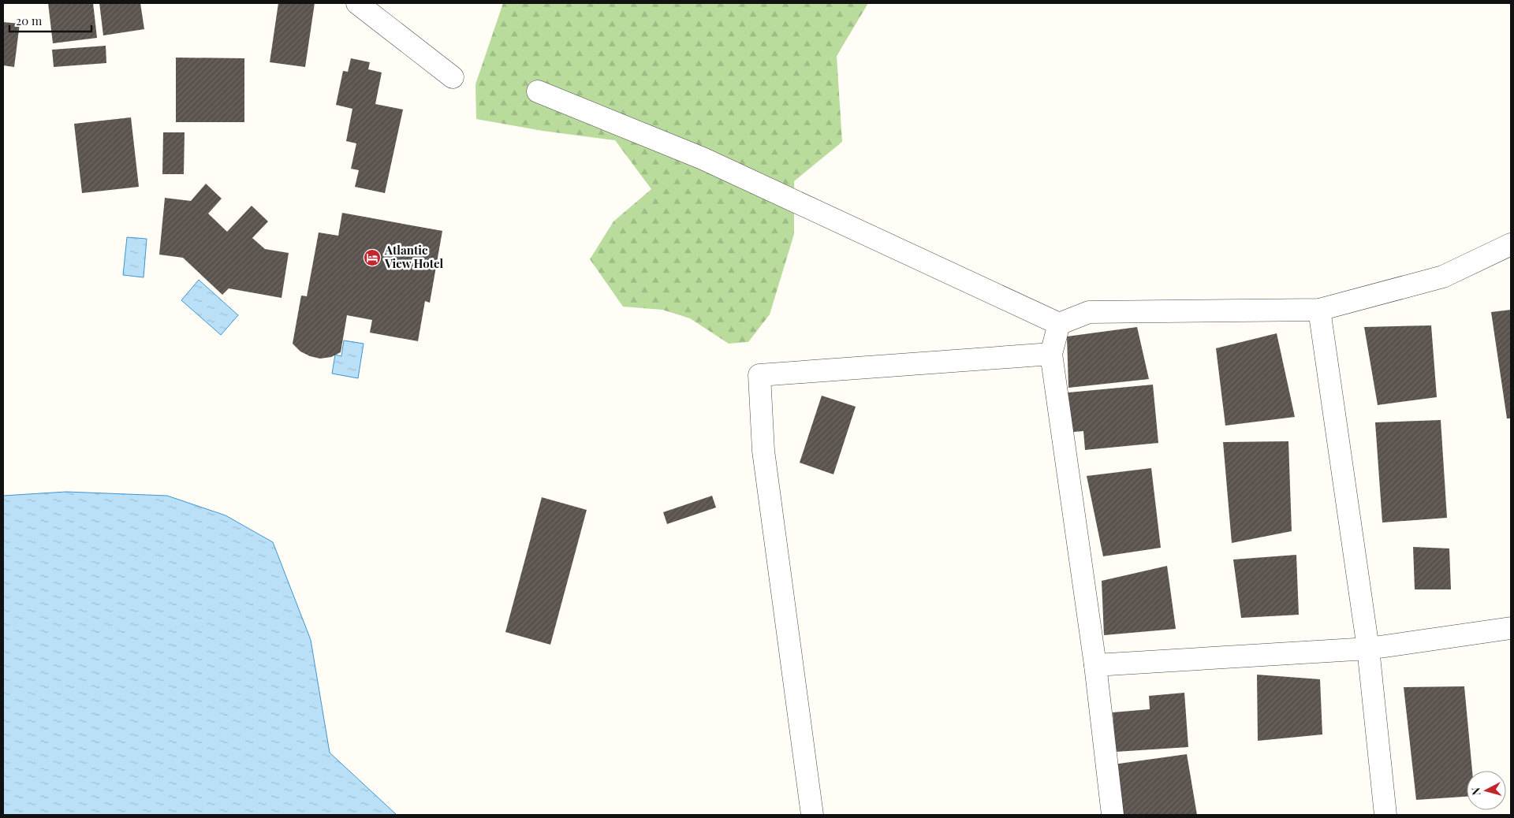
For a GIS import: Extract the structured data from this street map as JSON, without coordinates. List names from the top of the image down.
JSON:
{
  "places": {
    "hotel": ["Atlantic View Hotel"]
  },
  "scale_bar": "20 m",
  "north": "left"
}
